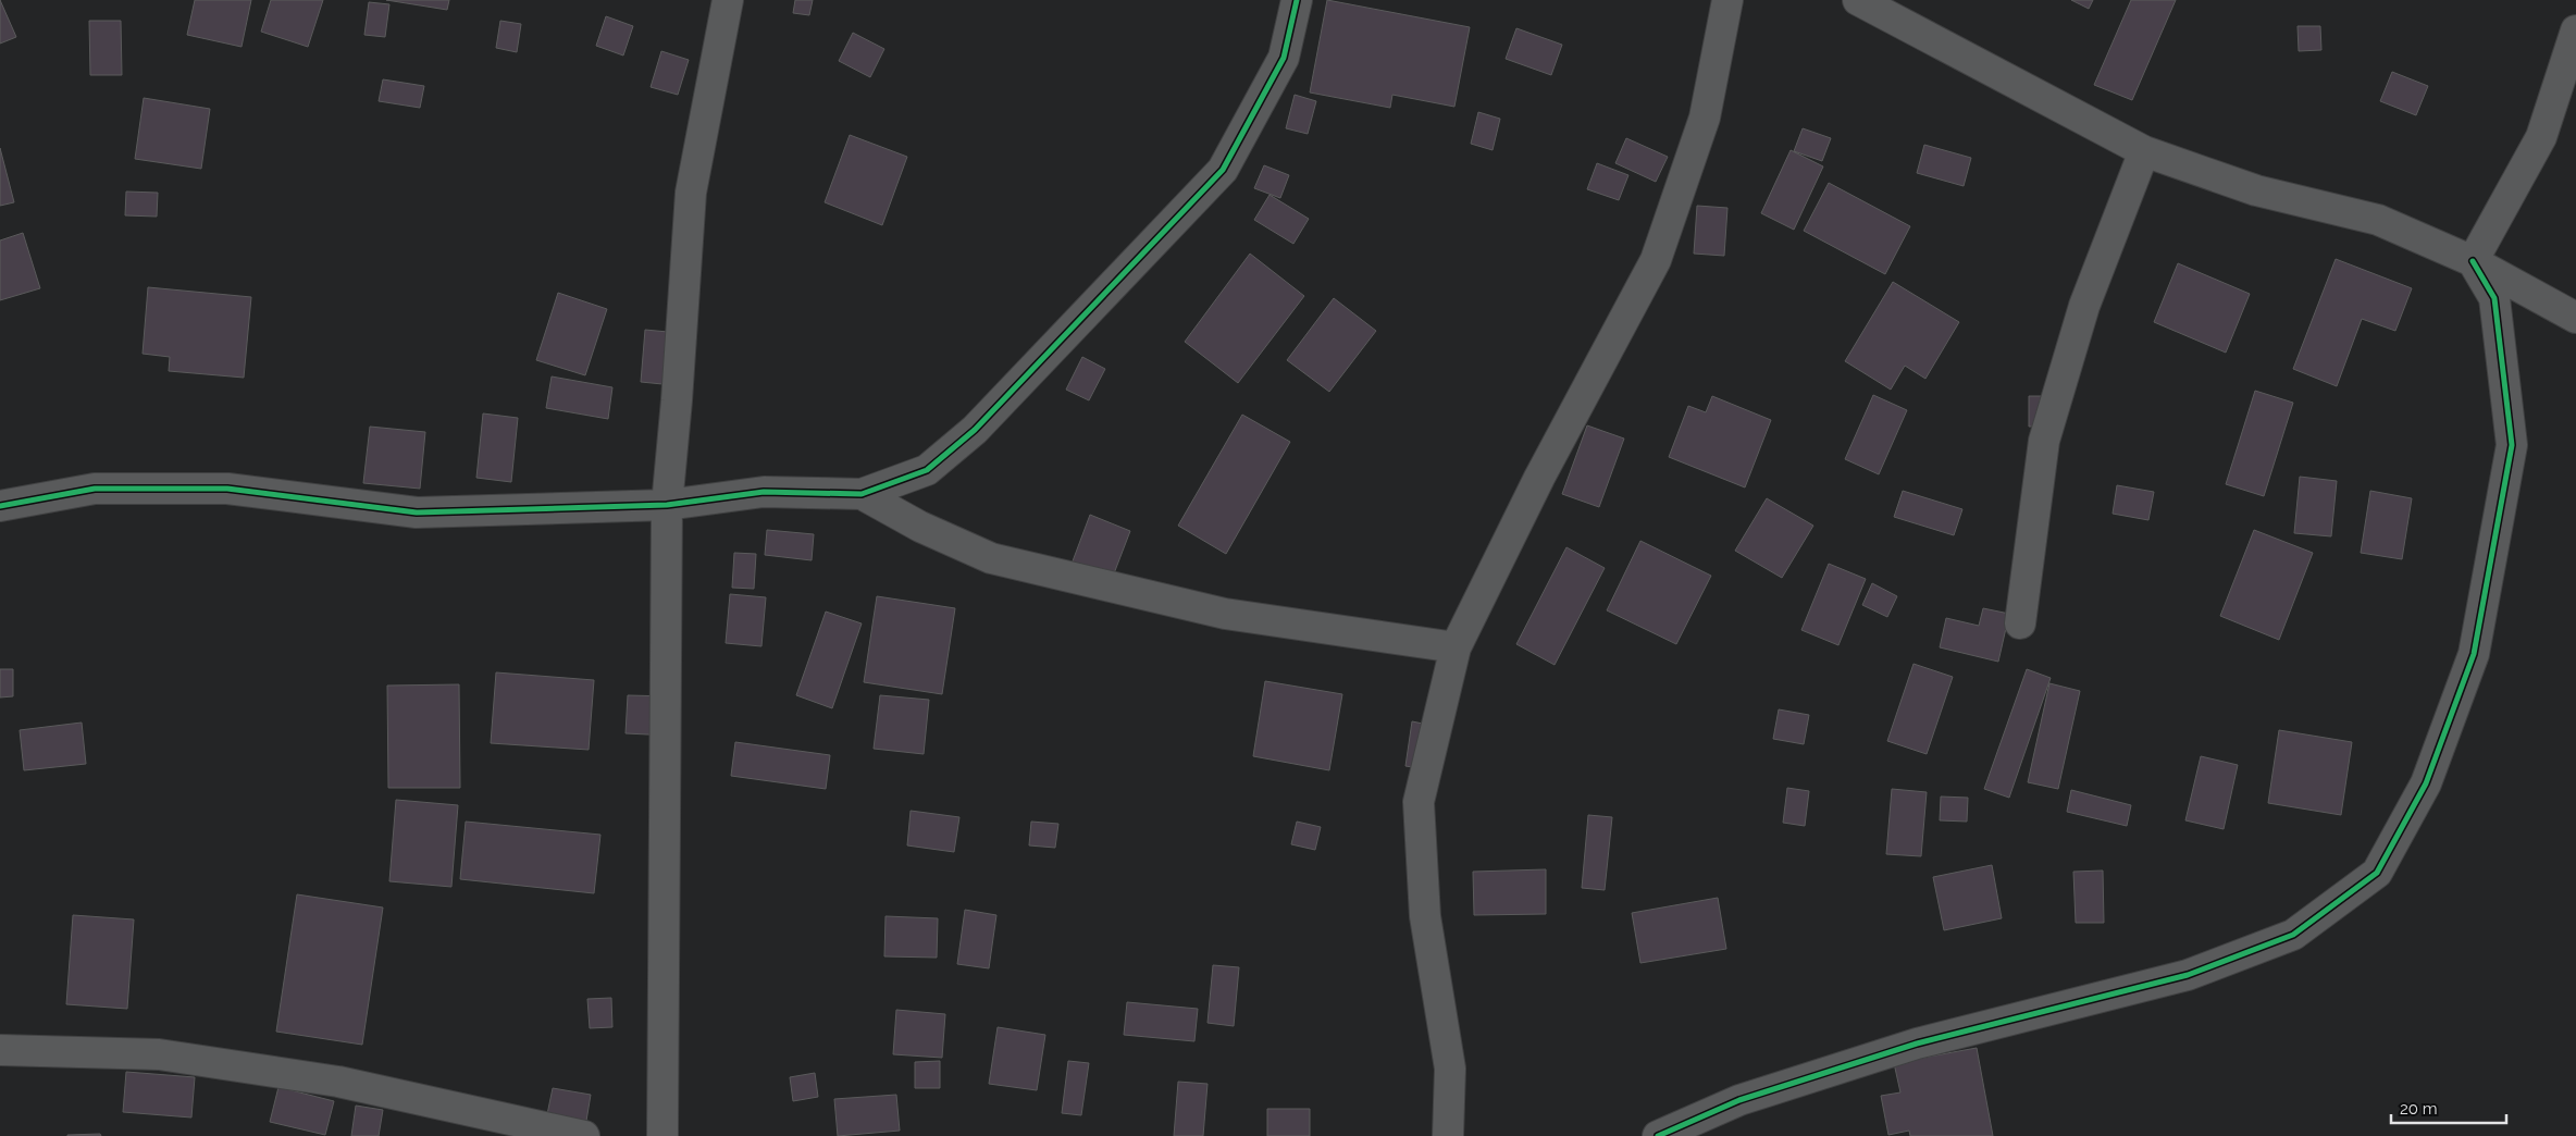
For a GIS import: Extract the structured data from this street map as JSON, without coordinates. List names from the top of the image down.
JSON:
{
  "scale_bar": "20 m"
}
